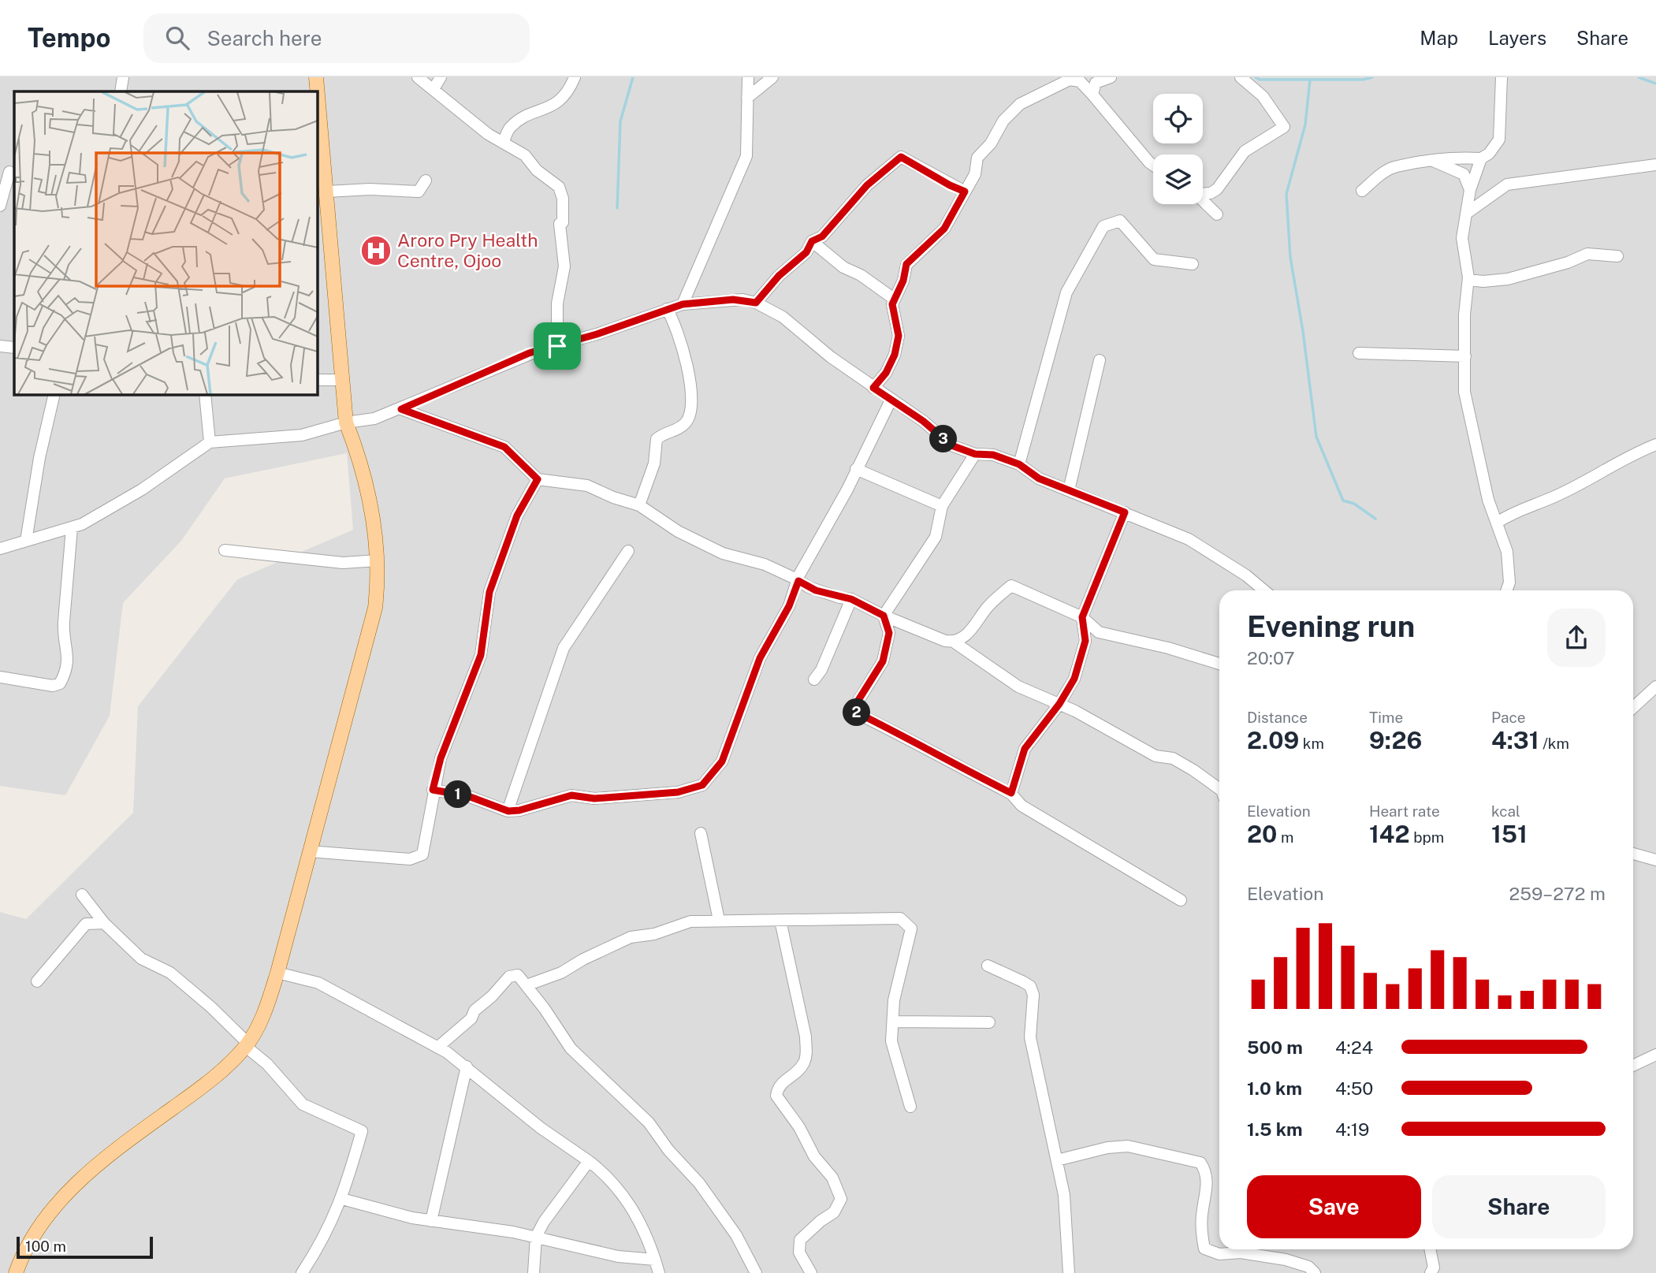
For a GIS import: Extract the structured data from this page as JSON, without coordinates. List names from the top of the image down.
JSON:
{
  "places": {
    "hospital": ["Aroro Pry Health Centre, Ojoo"]
  },
  "scale_bar": "100 m",
  "page": {
    "header": "Tempo",
    "search": "Search here",
    "nav": ["Map", "Layers", "Share"],
    "pins": ["3", "2", "1"],
    "heading": ["Evening run", "20:07"],
    "stats": [
      ["Distance", "2.09 km"],
      ["Time", "9:26"],
      ["Pace", "4:31 /km"],
      ["Elevation", "20 m"],
      ["Heart rate", "142 bpm"],
      ["kcal", "151"]
    ],
    "chart": ["Elevation", "259–272 m"],
    "list": [
      {
        "name": "500 m",
        "note": "4:24"
      },
      {
        "name": "1.0 km",
        "note": "4:50"
      },
      {
        "name": "1.5 km",
        "note": "4:19"
      }
    ],
    "buttons": ["Save", "Share"],
    "scale": "100 m"
  }
}
